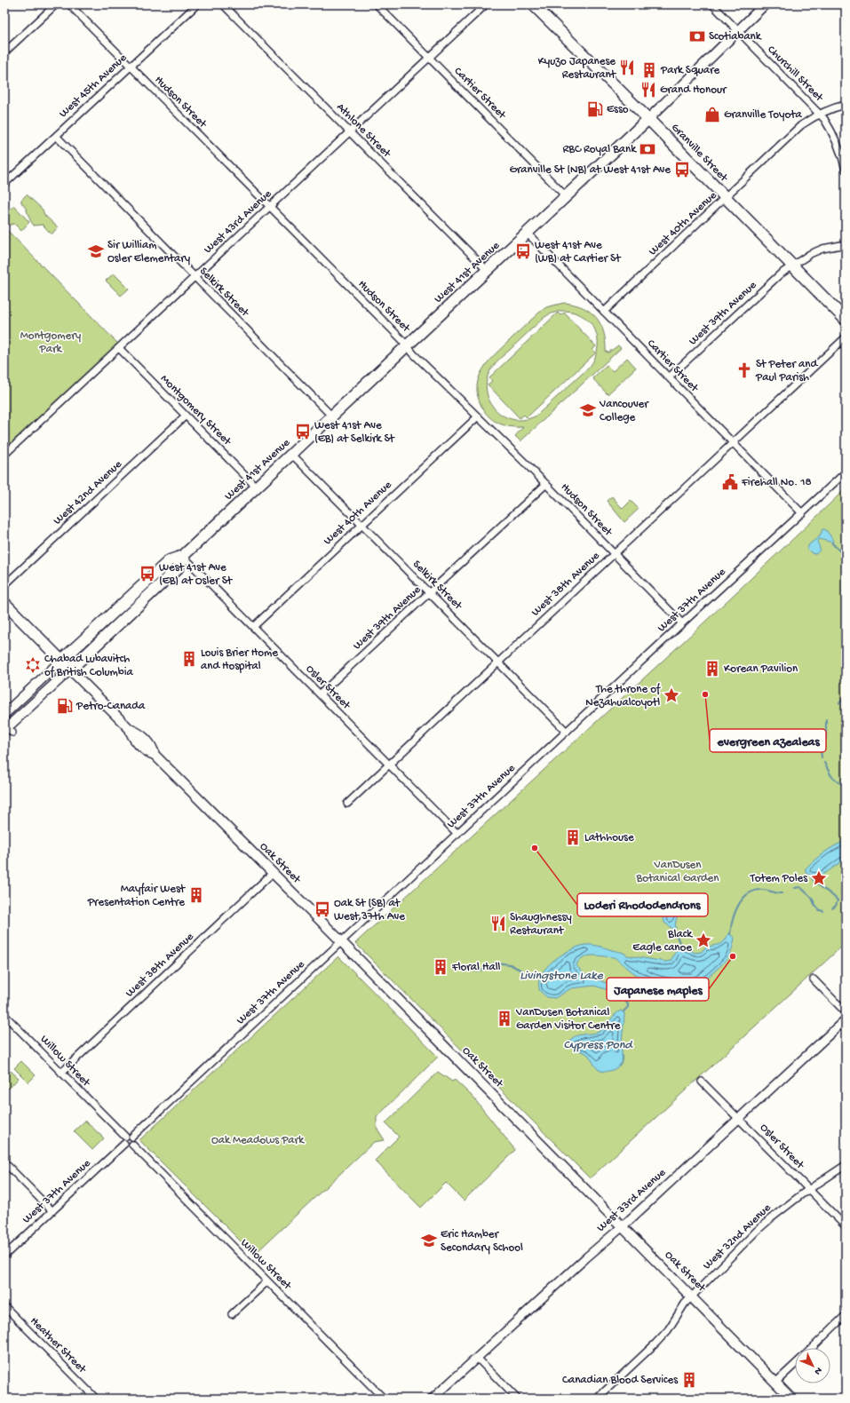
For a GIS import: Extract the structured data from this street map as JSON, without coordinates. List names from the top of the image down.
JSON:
{
  "streets": {
    "main road": ["Granville Street", "West 41st Avenue", "Oak Street"],
    "street": [
      "Churchill Street",
      "West 45th Avenue",
      "Cartier Street",
      "Hudson Street",
      "Athlone Street",
      "West 43rd Avenue",
      "West 40th Avenue",
      "Selkirk Street",
      "West 39th Avenue",
      "Montgomery Street",
      "West 42nd Avenue",
      "West 38th Avenue",
      "West 37th Avenue",
      "Osler Street",
      "Willow Street",
      "West 33rd Avenue",
      "West 32nd Avenue",
      "Heather Street"
    ]
  },
  "crossings": [
    ["Churchill Street", "West 40th Avenue"],
    ["Churchill Street", "West 41st Avenue"],
    ["West 45th Avenue", "Hudson Street"],
    ["West 45th Avenue", "Selkirk Street"],
    ["Cartier Street", "West 43rd Avenue"],
    ["Cartier Street", "West 40th Avenue"],
    ["Cartier Street", "West 41st Avenue"],
    ["Cartier Street", "West 39th Avenue"],
    ["Cartier Street", "West 38th Avenue"],
    ["Cartier Street", "West 37th Avenue"],
    ["Hudson Street", "West 43rd Avenue"],
    ["Hudson Street", "West 40th Avenue"],
    ["Hudson Street", "West 41st Avenue"],
    ["Hudson Street", "West 39th Avenue"],
    ["Hudson Street", "West 38th Avenue"],
    ["Hudson Street", "West 37th Avenue"],
    ["Athlone Street", "West 43rd Avenue"],
    ["Athlone Street", "West 41st Avenue"],
    ["Granville Street", "West 40th Avenue"],
    ["Granville Street", "West 41st Avenue"],
    ["Granville Street", "West 39th Avenue"],
    ["West 43rd Avenue", "Selkirk Street"],
    ["West 43rd Avenue", "Montgomery Street"],
    ["West 40th Avenue", "Selkirk Street"],
    ["West 40th Avenue", "Osler Street"],
    ["West 41st Avenue", "Selkirk Street"],
    ["West 41st Avenue", "Montgomery Street"],
    ["West 41st Avenue", "Osler Street"],
    ["West 41st Avenue", "Oak Street"],
    ["Selkirk Street", "West 39th Avenue"],
    ["Selkirk Street", "West 38th Avenue"],
    ["Selkirk Street", "West 37th Avenue"],
    ["West 39th Avenue", "Osler Street"],
    ["Montgomery Street", "West 42nd Avenue"],
    ["West 38th Avenue", "Osler Street"],
    ["West 38th Avenue", "Oak Street"],
    ["West 38th Avenue", "Willow Street"],
    ["West 37th Avenue", "Osler Street"],
    ["West 37th Avenue", "Oak Street"],
    ["West 37th Avenue", "Willow Street"],
    ["Osler Street", "West 33rd Avenue"],
    ["Osler Street", "West 32nd Avenue"],
    ["Oak Street", "West 33rd Avenue"],
    ["Oak Street", "West 32nd Avenue"]
  ],
  "water": ["Livingstone Lake", "Cypress Pond"],
  "parks": ["Montgomery Park", "VanDusen Botanical Garden", "Oak Meadows Park"],
  "places": {
    "bank": ["Scotiabank", "RBC Royal Bank"],
    "restaurant": ["Kyuzo Japanese Restaurant", "Grand Honour", "Shaughnessy Restaurant"],
    "building": [
      "Park Square",
      "Louis Brier Home and Hospital",
      "Korean Pavilion",
      "Lathhouse",
      "Mayfair West Presentation Centre",
      "Floral Hall",
      "VanDusen Botanical Garden Visitor Centre",
      "Canadian Blood Services"
    ],
    "fuel station": ["Esso", "Petro-Canada"],
    "shop": ["Granville Toyota"],
    "bus stop": [
      "Granville St (NB) at West 41st Ave",
      "West 41st Ave (WB) at Cartier St",
      "West 41st Ave (EB) at Selkirk St",
      "West 41st Ave (EB) at Osler St",
      "Oak St (SB) at West 37th Ave"
    ],
    "school or university": ["Sir William Osler Elementary", "Vancouver College", "Eric Hamber Secondary School"],
    "church": ["St Peter and Paul Parish"],
    "public building": ["Firehall No. 18"],
    "synagogue": ["Chabad Lubavitch of British Columbia"],
    "other": ["evergreen azealeas", "Loderi Rhododendrons", "Japanese maples"],
    "place": ["The throne of Nezahualcoyotl", "Totem Poles", "Black Eagle canoe"]
  },
  "north": "bottom right"
}
